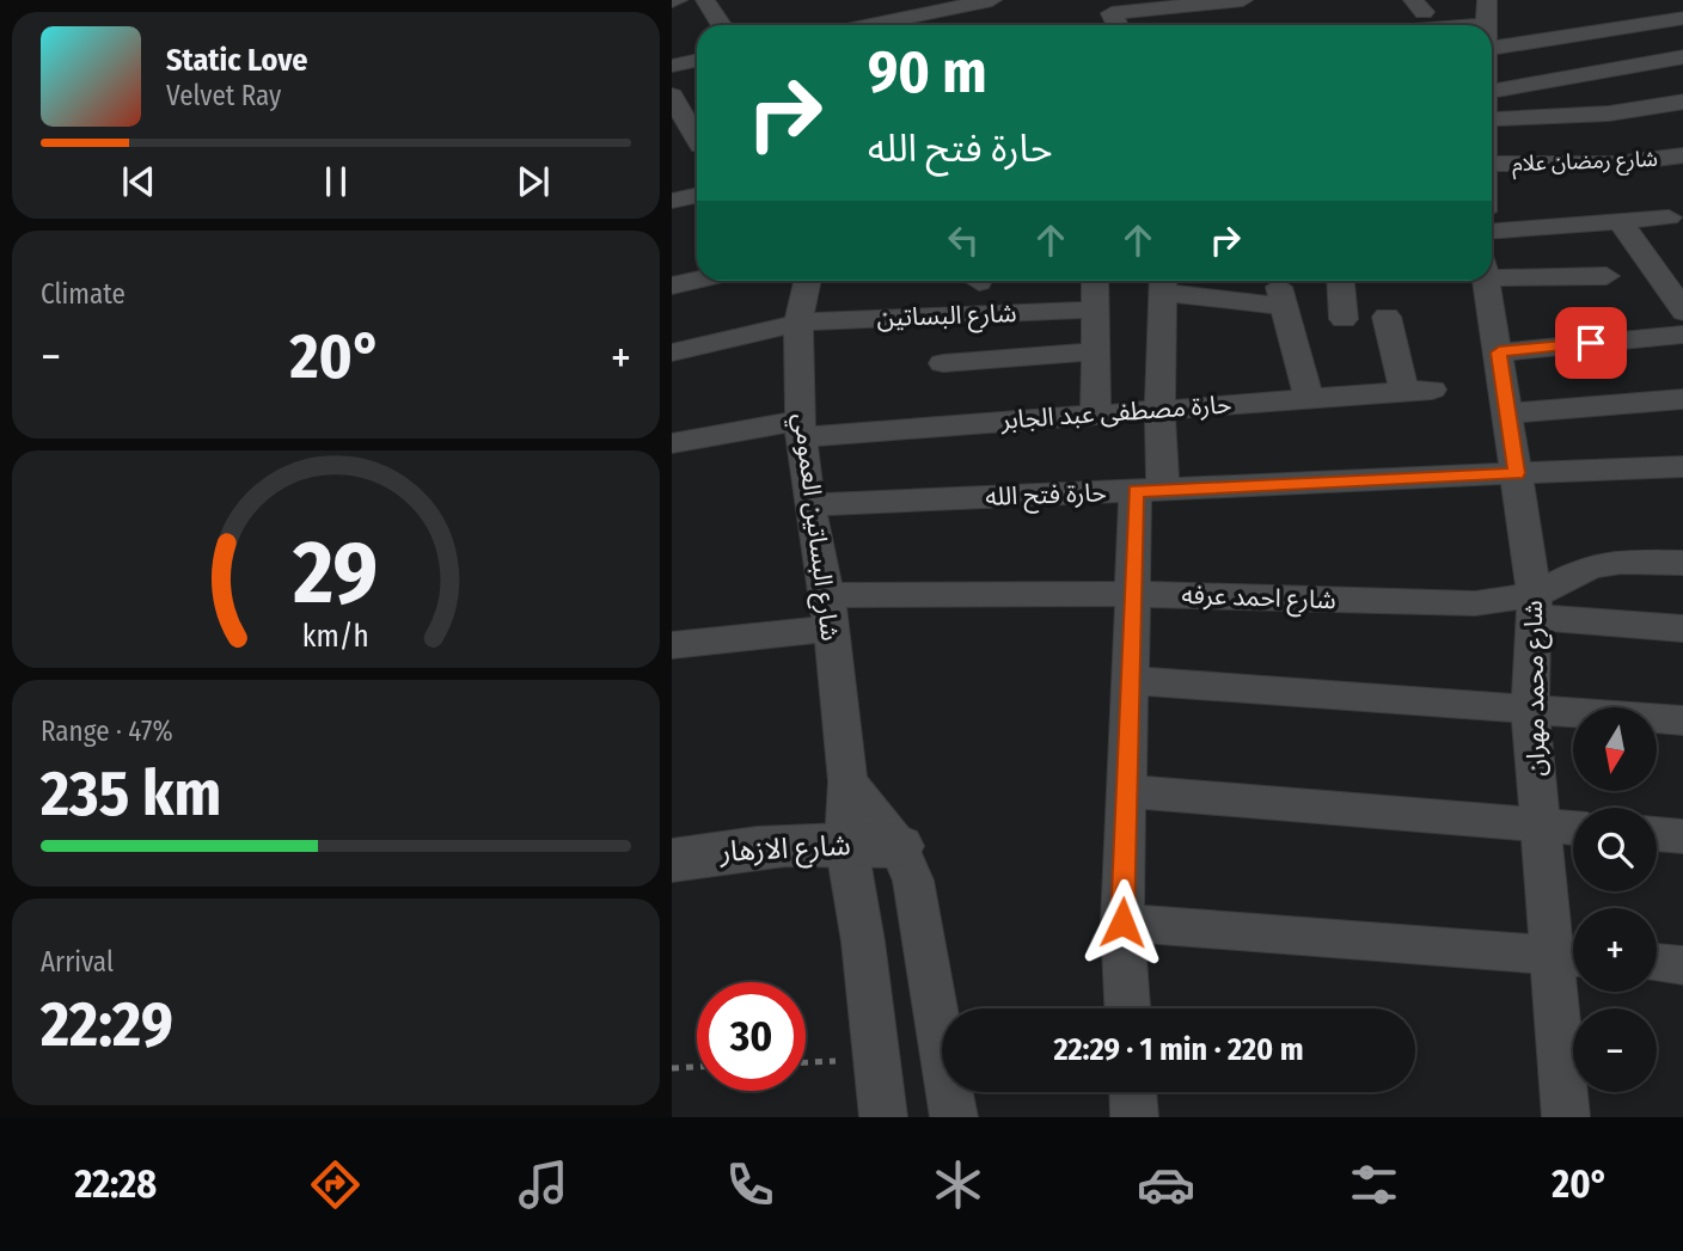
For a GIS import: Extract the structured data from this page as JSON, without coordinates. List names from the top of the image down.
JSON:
{
  "streets": {
    "street": [
      "شارع رمضان علام",
      "شارع البساتين",
      "حارة مصطفى عبد الجابر",
      "حارة فتح الله",
      "شارع البساتين العمومي",
      "شارع احمد عرفه",
      "شارع محمد مهران",
      "شارع الازهار"
    ]
  },
  "crossings": [
    ["شارع البساتين", "شارع البساتين العمومي"],
    ["حارة مصطفى عبد الجابر", "شارع البساتين العمومي"],
    ["حارة فتح الله", "شارع البساتين العمومي"],
    ["حارة فتح الله", "شارع محمد مهران"],
    ["شارع البساتين العمومي", "شارع احمد عرفه"],
    ["شارع البساتين العمومي", "شارع الازهار"],
    ["شارع احمد عرفه", "شارع محمد مهران"]
  ],
  "north": "bottom",
  "page": {
    "turn": ["90 m", "حارة فتح الله"],
    "song": ["Static Love", "Velvet Ray"],
    "tile": [
      "Climate",
      ["Range · 47%", "235 km"],
      ["Arrival", "22:29"]
    ],
    "heat": ["−", "20°", "+"],
    "map_buttons": ["+", "−"],
    "limit": "30",
    "trip": "22:29 · 1 min · 220 m",
    "tabs": ["22:28", "20°"],
    "gauge": ["29", "km/h"]
  }
}
